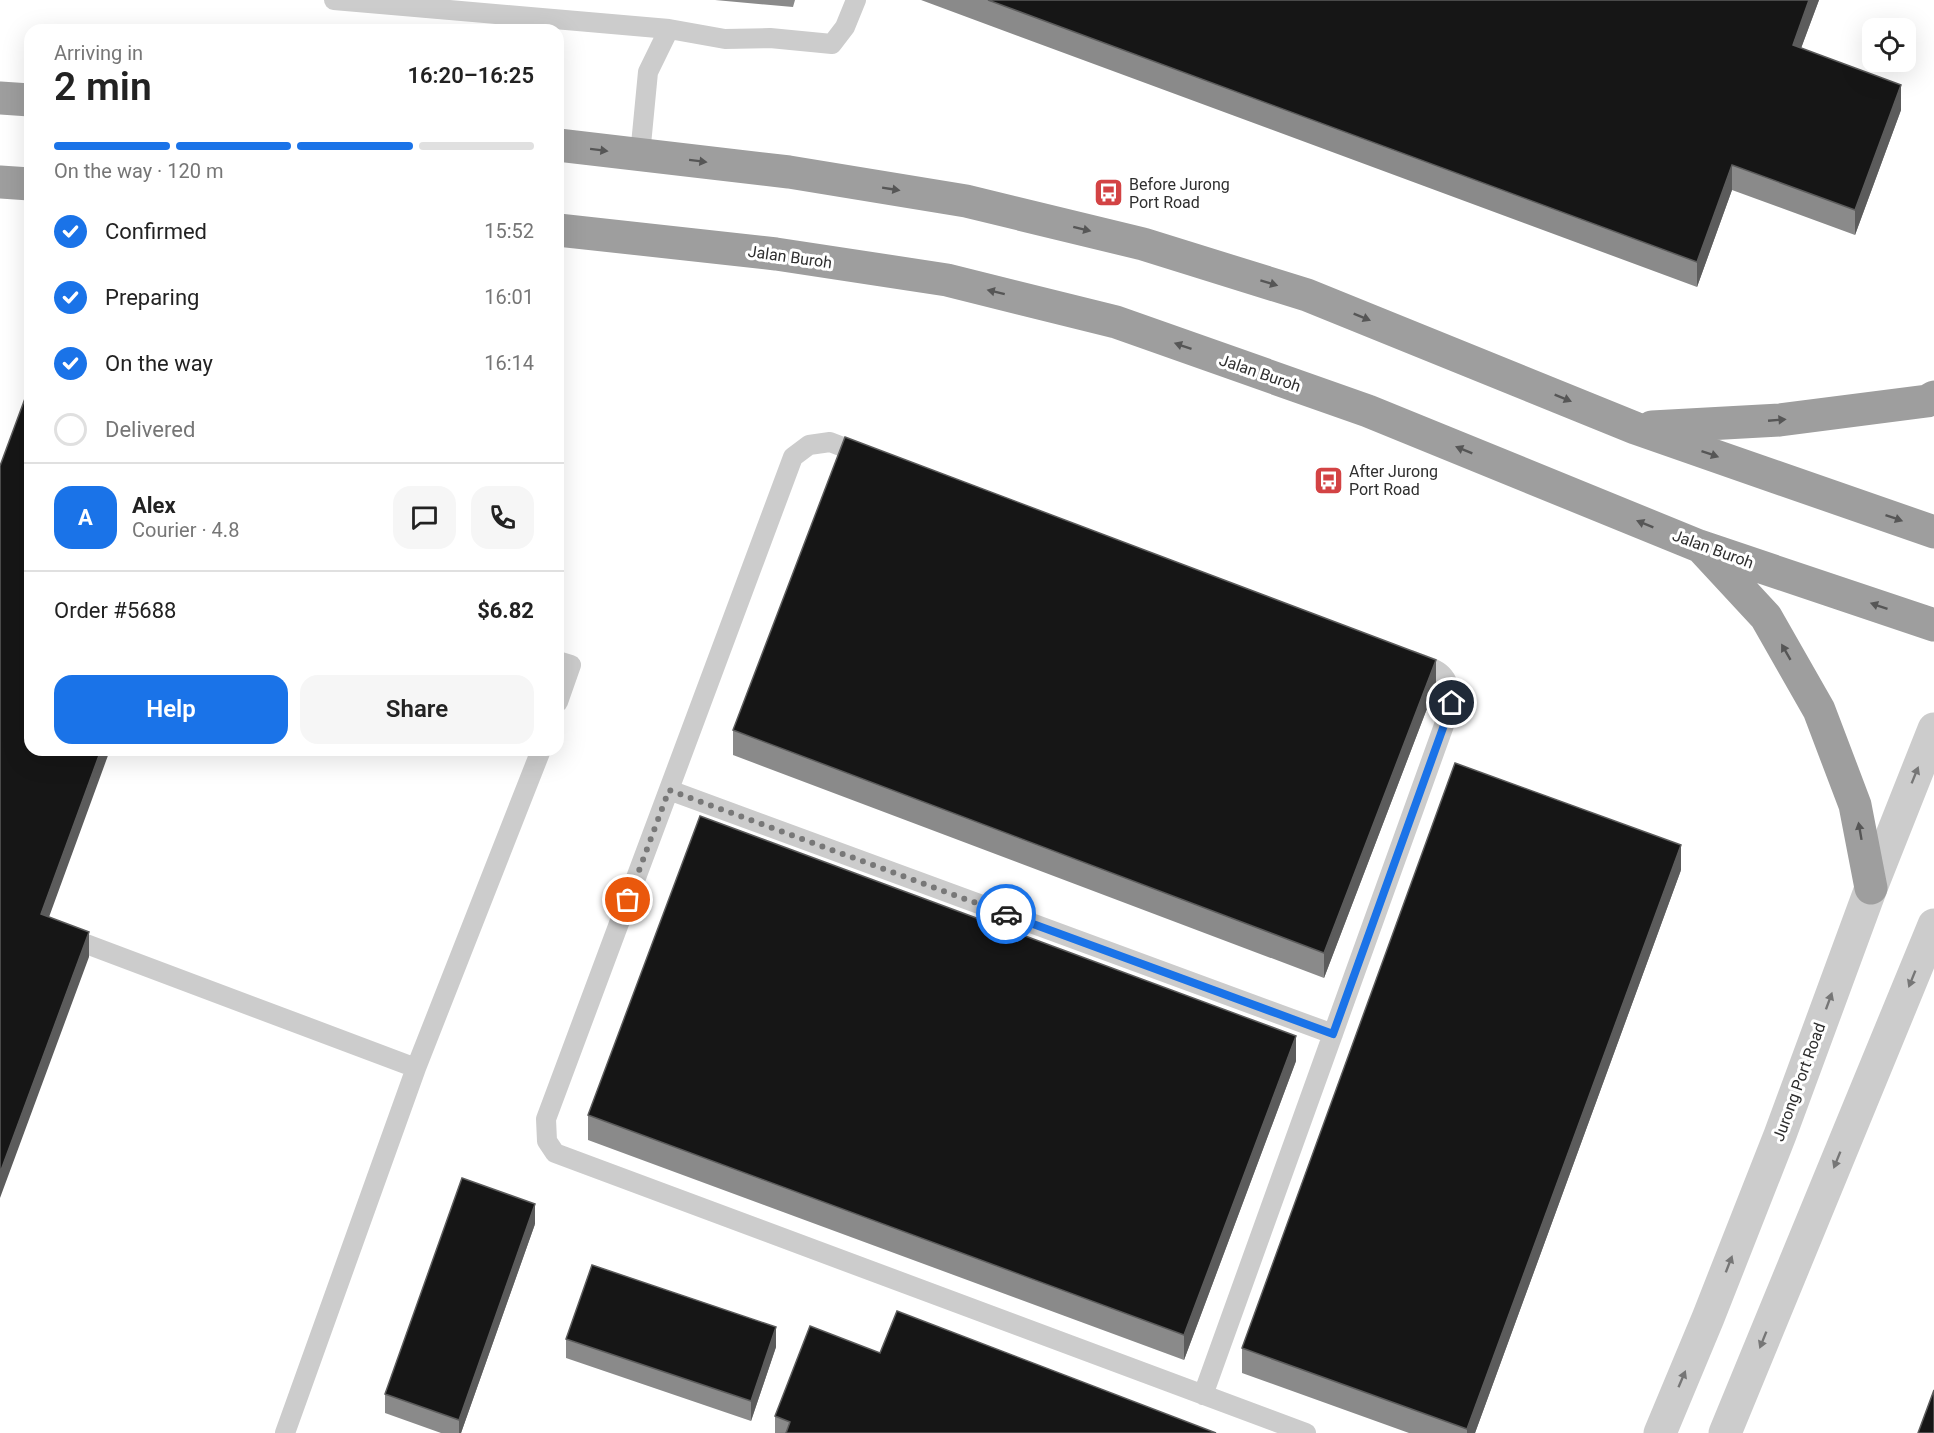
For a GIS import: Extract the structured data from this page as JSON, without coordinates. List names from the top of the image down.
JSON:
{
  "streets": {
    "highway": ["Jalan Buroh"],
    "street": ["Jurong Port Road"]
  },
  "places": {
    "bus stop": ["Before Jurong Port Road", "After Jurong Port Road"]
  },
  "page": {
    "heading": ["2 min", "Arriving in", "16:20–16:25"],
    "panel": [
      "Alex",
      "Courier · 4.8",
      "Order #5688",
      "$6.82"
    ],
    "bar": "On the way · 120 m",
    "list": [
      ["Confirmed", "15:52"],
      ["Preparing", "16:01"],
      ["On the way", "16:14"],
      "Delivered"
    ],
    "round": "A",
    "buttons": ["Help", "Share"]
  }
}
